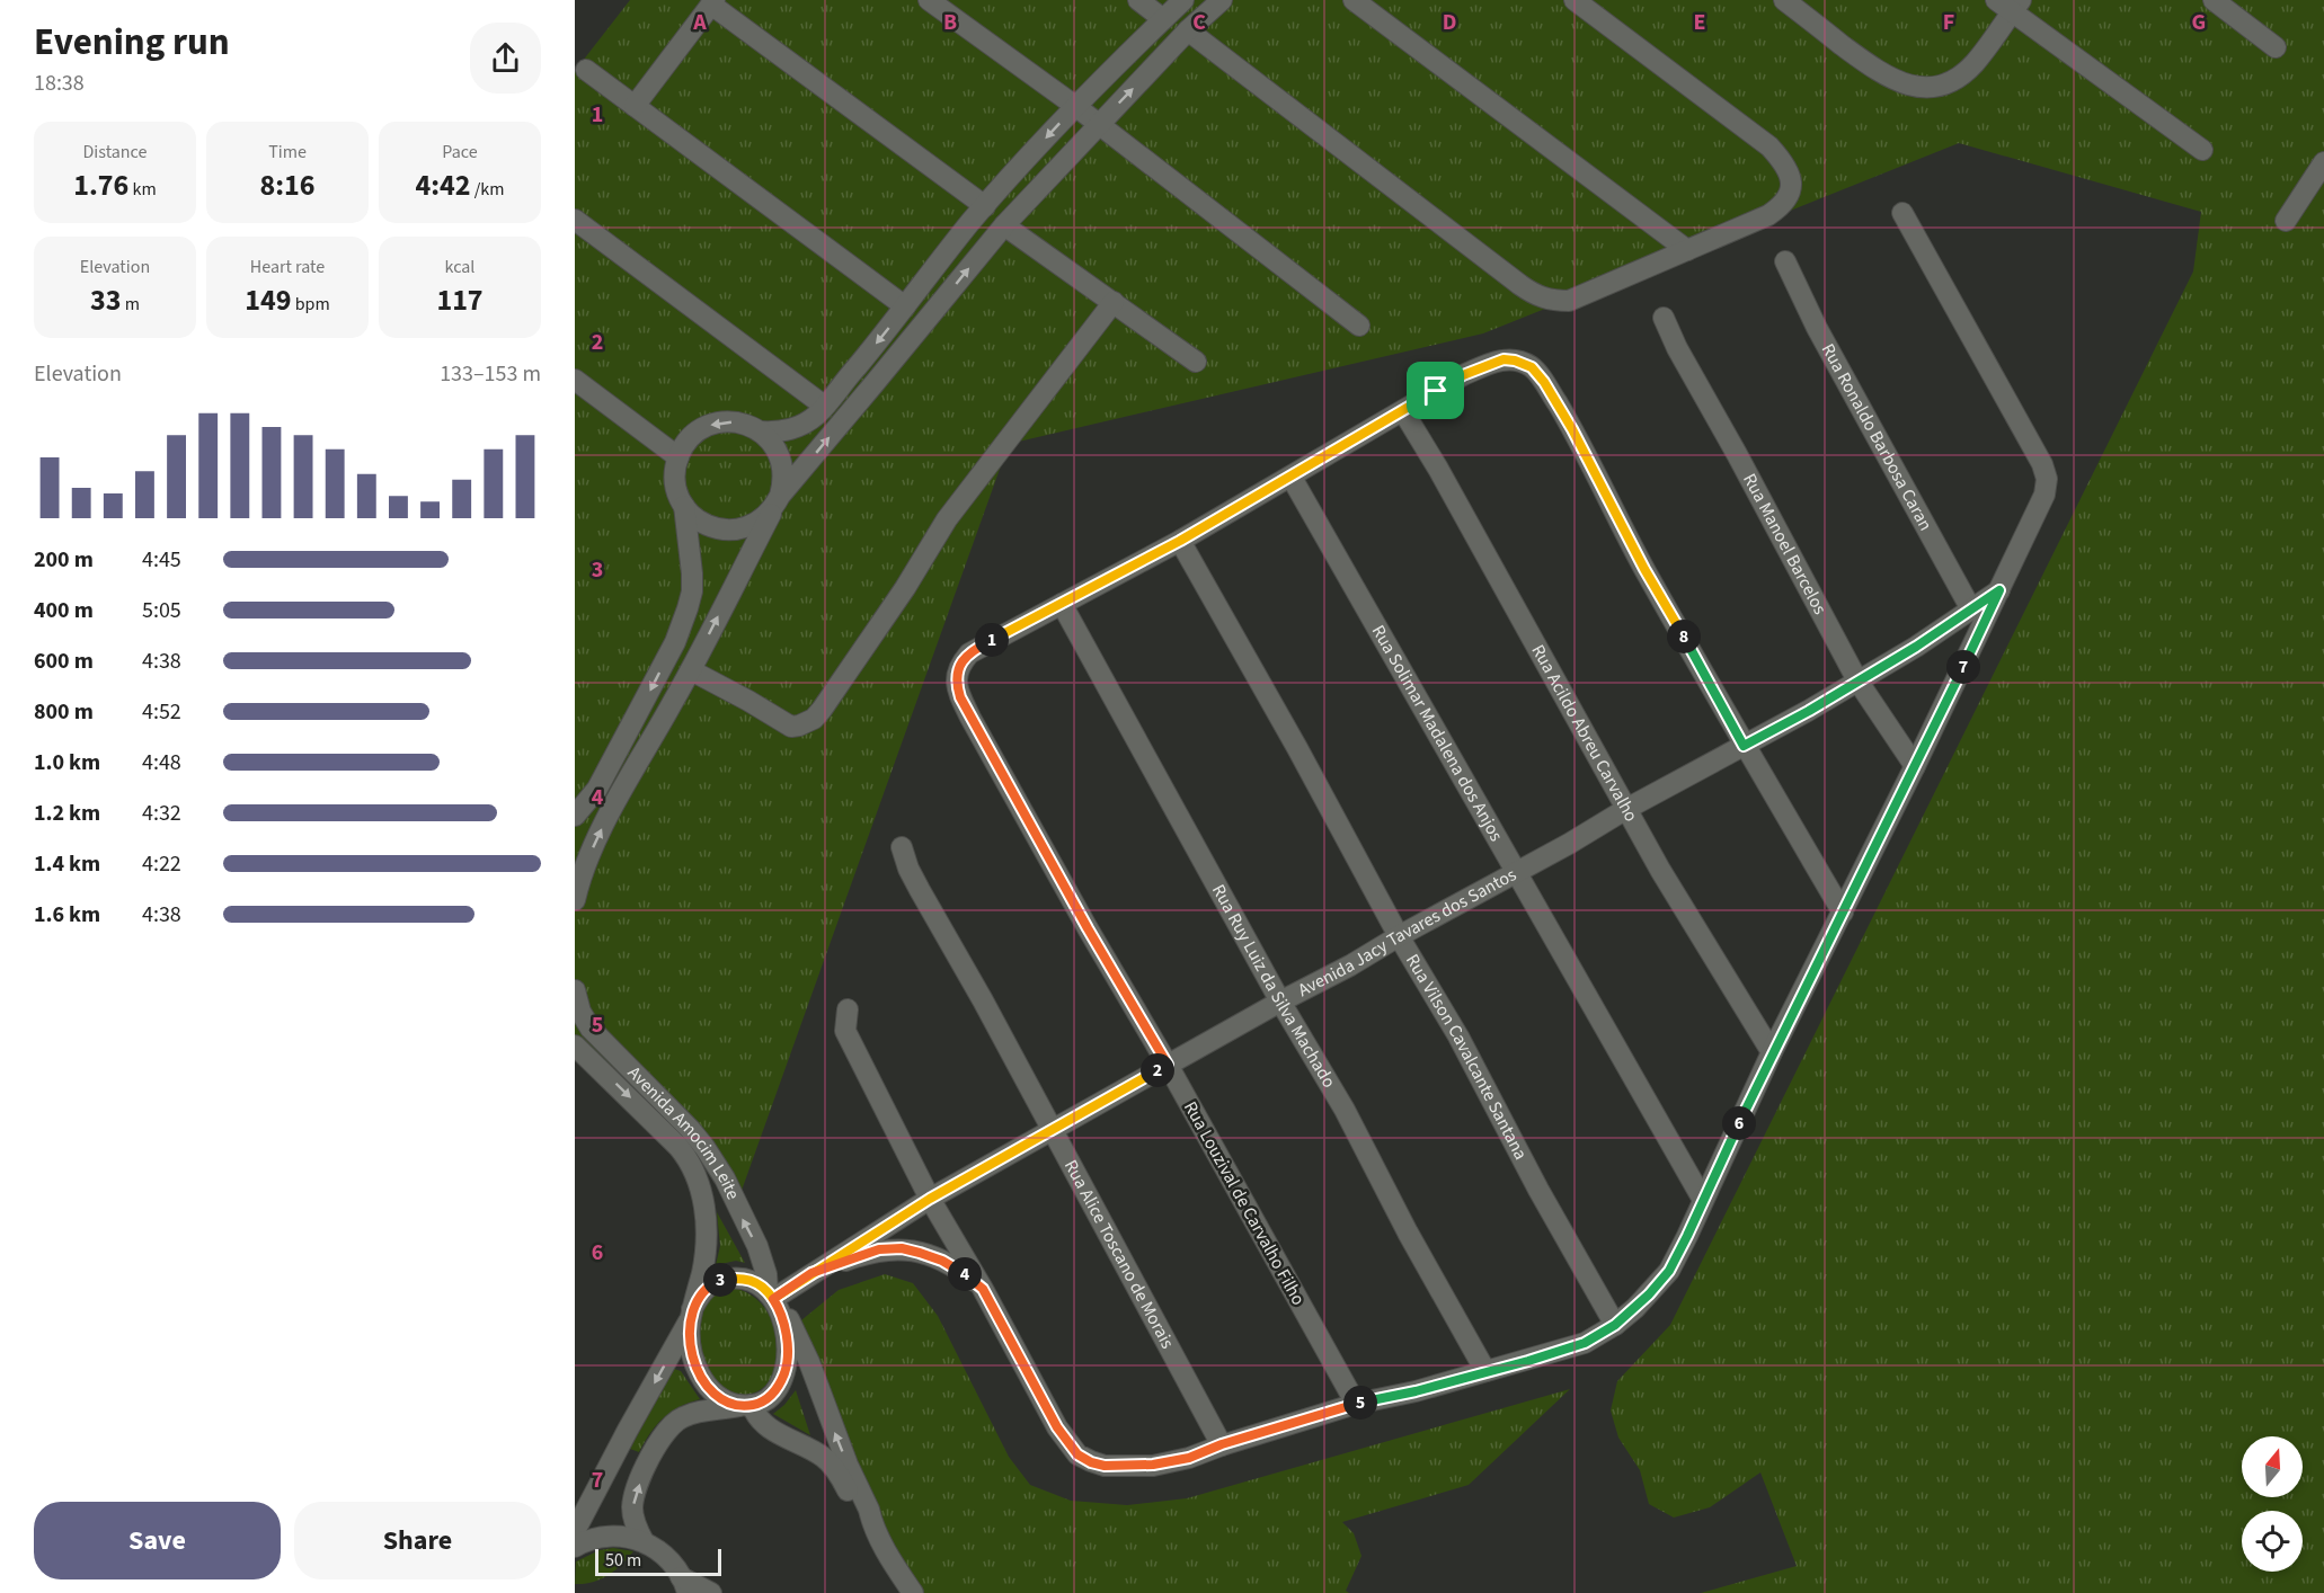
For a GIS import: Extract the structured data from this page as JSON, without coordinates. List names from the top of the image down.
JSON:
{
  "streets": {
    "street": [
      "Rua Ronaldo Barbosa Caran",
      "Rua Manoel Barcelos",
      "Rua Solimar Madalena dos Anjos",
      "Rua Acildo Abreu Carvalho",
      "Avenida Jacy Tavares dos Santos",
      "Rua Ruy Luiz da Silva Machado",
      "Rua Vilson Cavalcante Santana",
      "Avenida Amocim Leite",
      "Rua Louzival de Carvalho Filho",
      "Rua Alice Toscano de Morais"
    ]
  },
  "crossings": [
    ["Rua Ronaldo Barbosa Caran", "Avenida Jacy Tavares dos Santos"],
    ["Rua Manoel Barcelos", "Avenida Jacy Tavares dos Santos"],
    ["Rua Solimar Madalena dos Anjos", "Avenida Jacy Tavares dos Santos"],
    ["Rua Acildo Abreu Carvalho", "Avenida Jacy Tavares dos Santos"],
    ["Avenida Jacy Tavares dos Santos", "Rua Ruy Luiz da Silva Machado"],
    ["Avenida Jacy Tavares dos Santos", "Rua Vilson Cavalcante Santana"],
    ["Avenida Jacy Tavares dos Santos", "Avenida Amocim Leite"],
    ["Avenida Jacy Tavares dos Santos", "Rua Louzival de Carvalho Filho"],
    ["Avenida Jacy Tavares dos Santos", "Rua Alice Toscano de Morais"],
    ["Rua Ruy Luiz da Silva Machado", "Rua Louzival de Carvalho Filho"]
  ],
  "scale_bar": "50 m",
  "north": "top",
  "page": {
    "heading": ["Evening run", "18:38"],
    "stats": [
      ["Distance", "1.76 km"],
      ["Time", "8:16"],
      ["Pace", "4:42 /km"],
      ["Elevation", "33 m"],
      ["Heart rate", "149 bpm"],
      ["kcal", "117"]
    ],
    "chart": ["Elevation", "133–153 m"],
    "list": [
      {
        "name": "200 m",
        "note": "4:45"
      },
      {
        "name": "400 m",
        "note": "5:05"
      },
      {
        "name": "600 m",
        "note": "4:38"
      },
      {
        "name": "800 m",
        "note": "4:52"
      },
      {
        "name": "1.0 km",
        "note": "4:48"
      },
      {
        "name": "1.2 km",
        "note": "4:32"
      },
      {
        "name": "1.4 km",
        "note": "4:22"
      },
      {
        "name": "1.6 km",
        "note": "4:38"
      }
    ],
    "pins": [
      "8",
      "1",
      "7",
      "2",
      "6",
      "4",
      "3",
      "5"
    ],
    "buttons": ["Save", "Share"],
    "scale": "50 m"
  },
  "grid": {
    "columns": [
      "A",
      "B",
      "C",
      "D",
      "E",
      "F",
      "G"
    ],
    "rows": [
      "1",
      "2",
      "3",
      "4",
      "5",
      "6",
      "7"
    ]
  }
}
